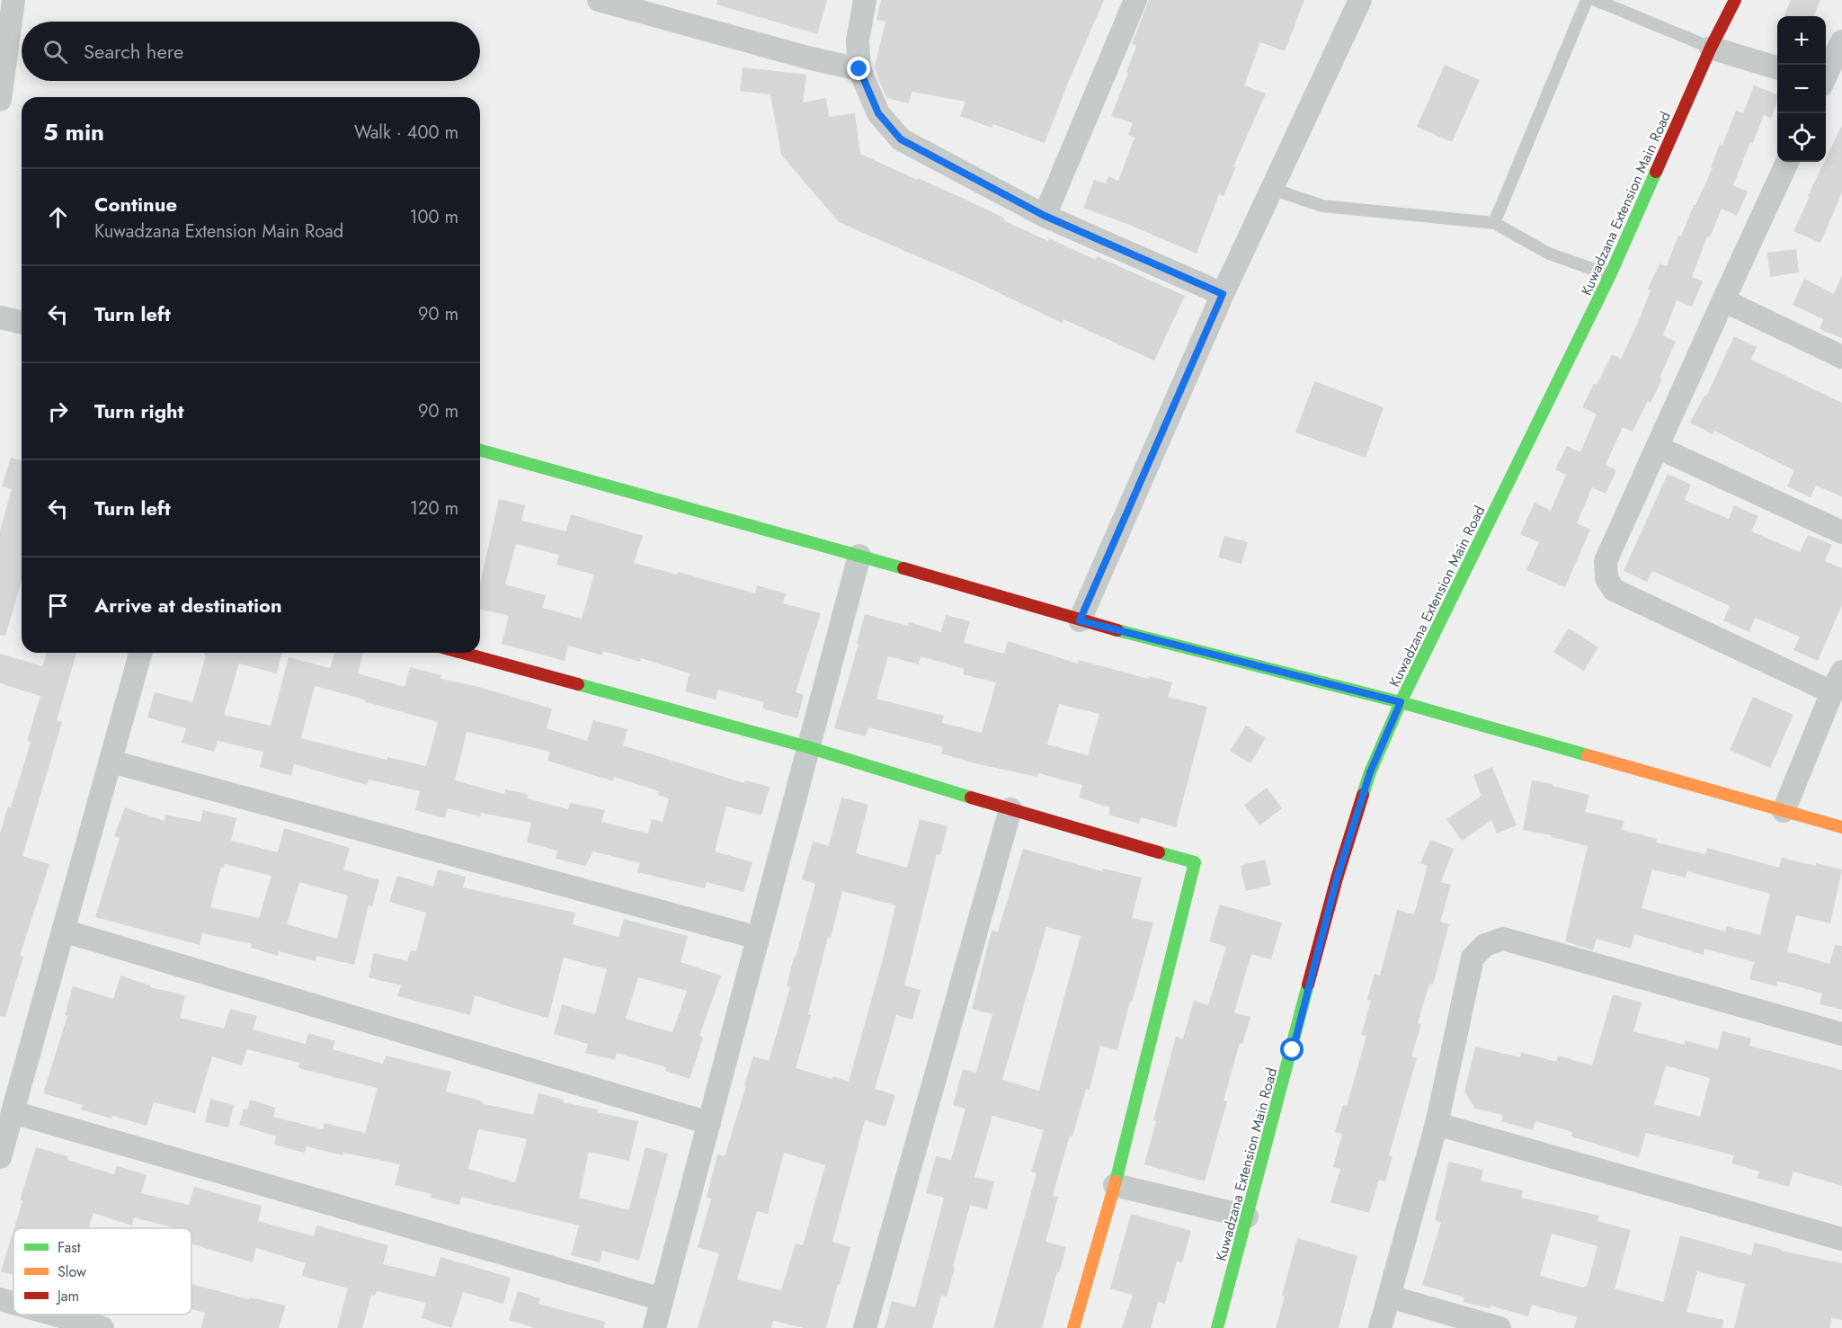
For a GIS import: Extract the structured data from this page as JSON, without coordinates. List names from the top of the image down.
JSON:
{
  "streets": {
    "street": ["Kuwadzana Extension Main Road"]
  },
  "legend": ["Fast", "Slow", "Jam"],
  "page": {
    "map_buttons": ["+", "−"],
    "search": "Search here",
    "heading": ["5 min", "Walk · 400 m"],
    "list": [
      ["Continue", "Kuwadzana Extension Main Road", "100 m"],
      ["Turn left", "90 m"],
      ["Turn right", "90 m"],
      ["Turn left", "120 m"],
      "Arrive at destination"
    ]
  }
}
